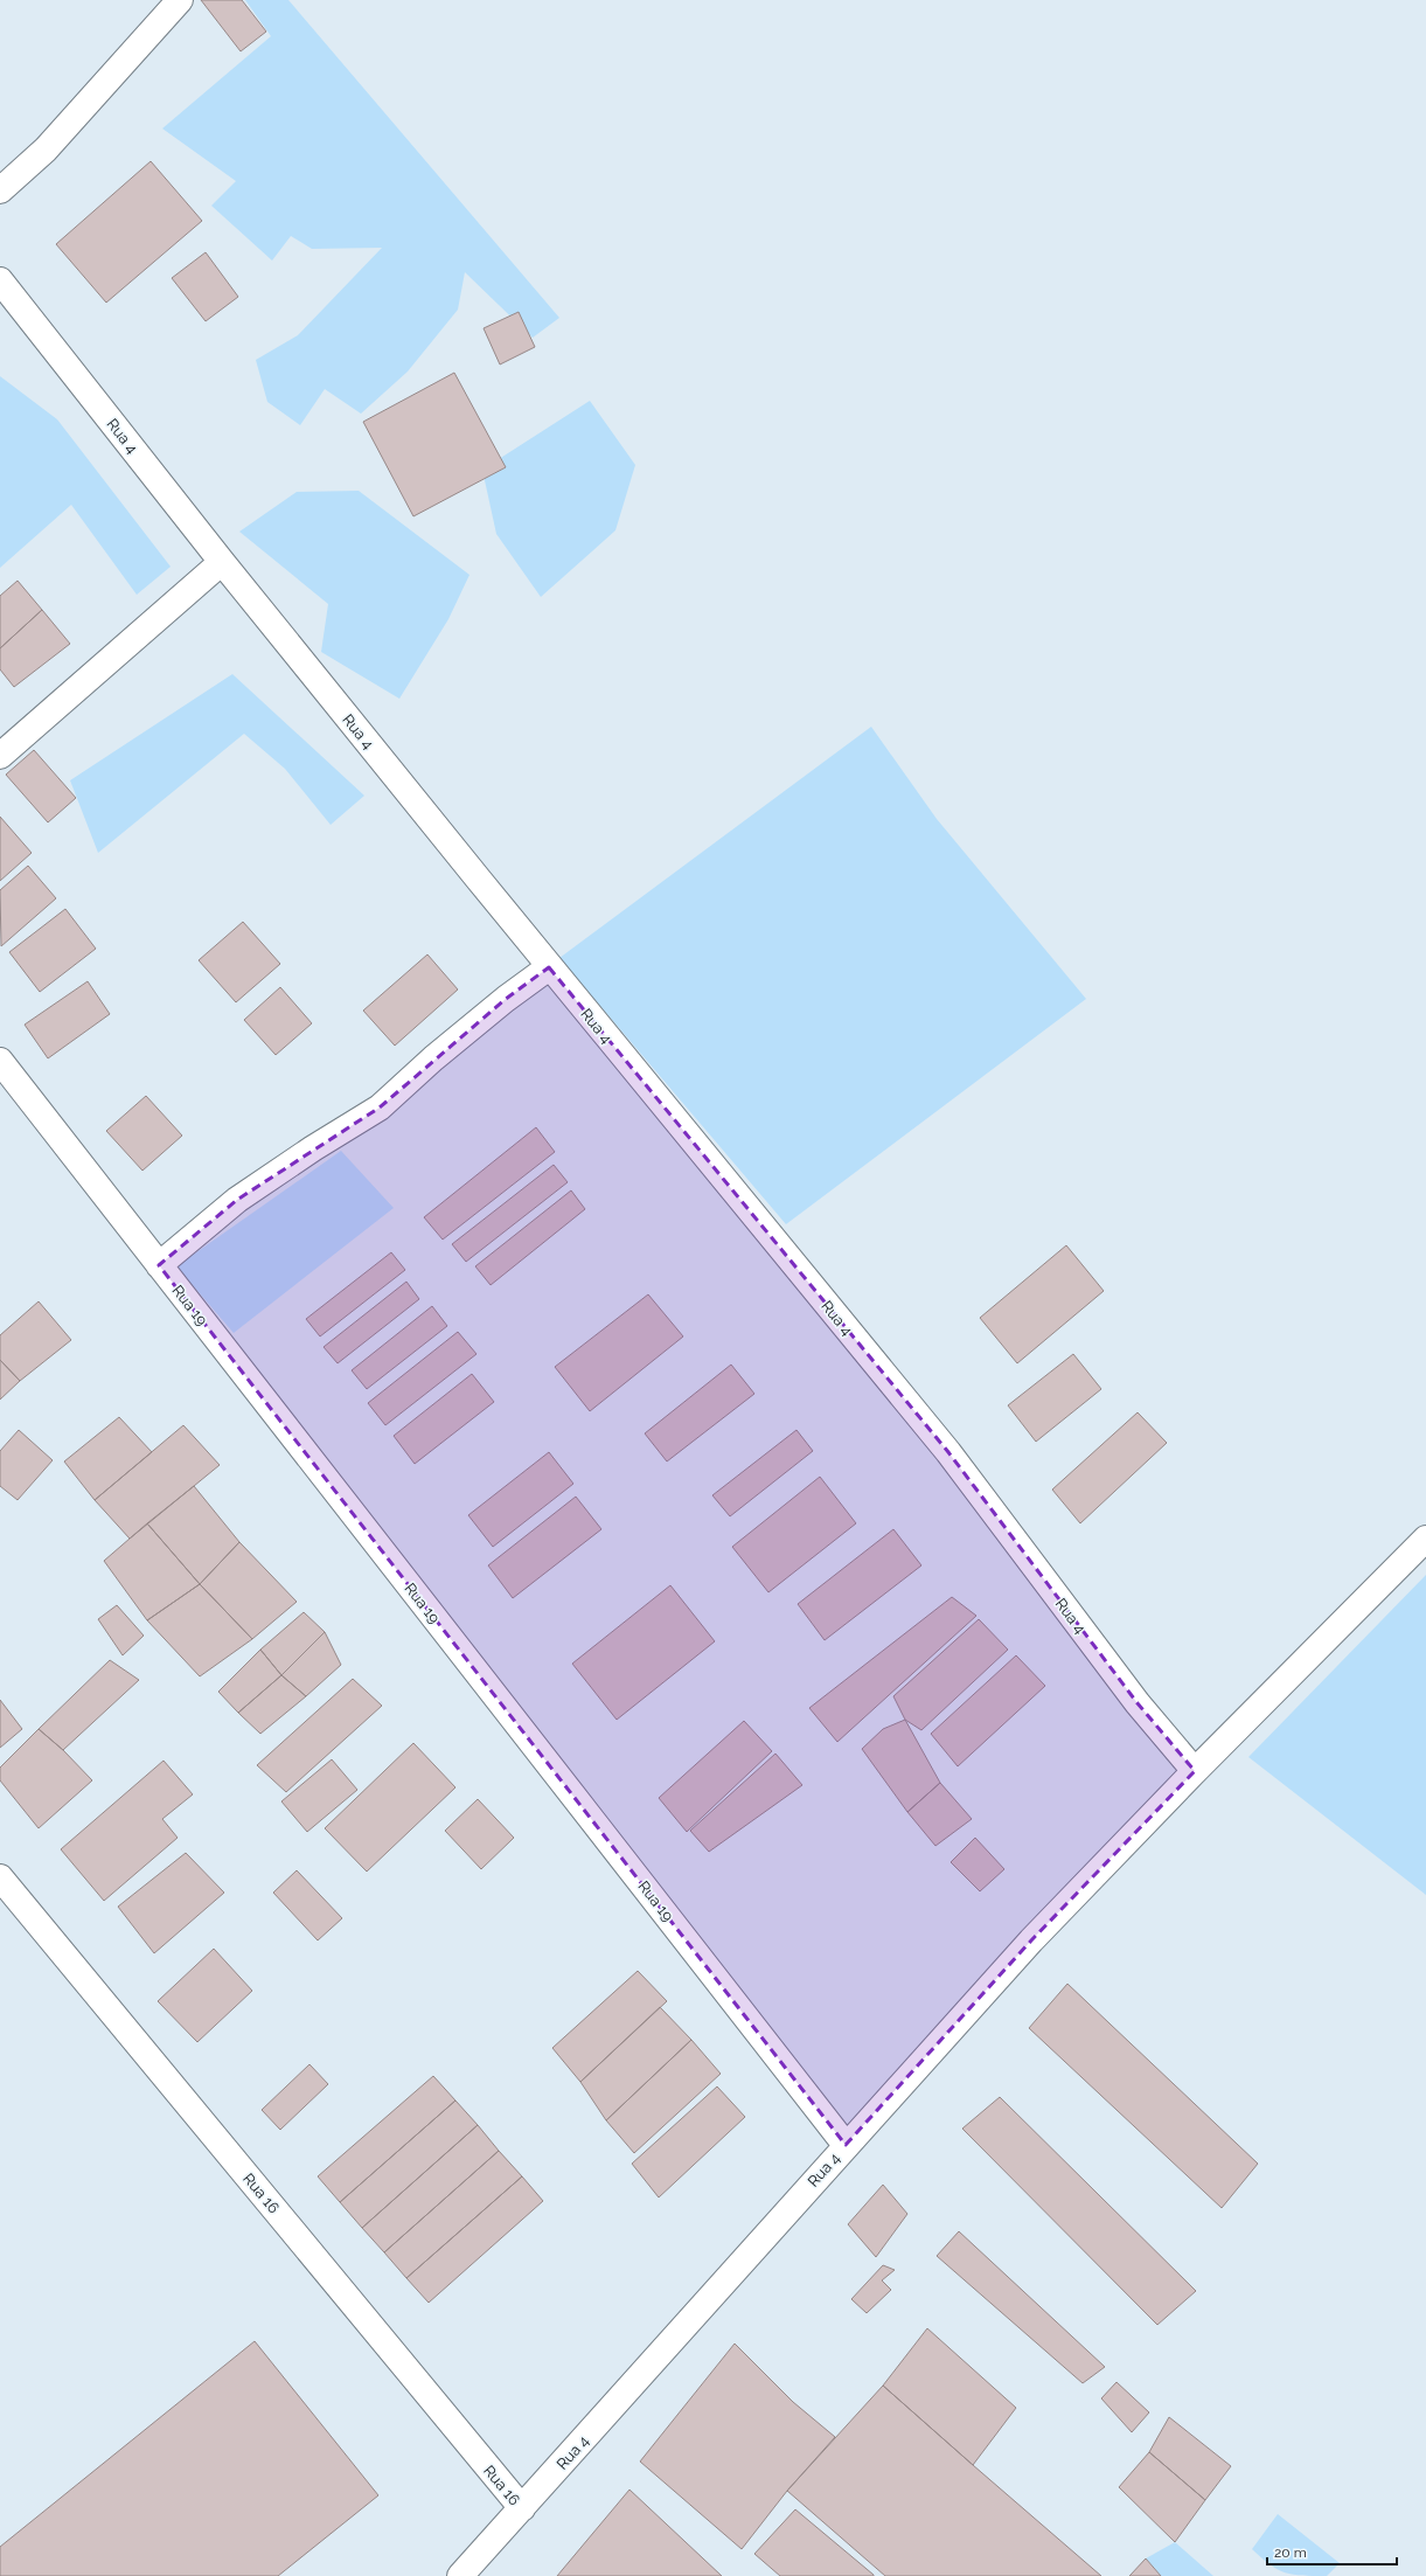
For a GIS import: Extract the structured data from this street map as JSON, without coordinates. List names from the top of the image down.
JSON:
{
  "streets": {
    "street": ["Rua 4", "Rua 19", "Rua 16"]
  },
  "crossings": [
    ["Rua 4", "Rua 19"],
    ["Rua 4", "Rua 16"]
  ],
  "scale_bar": "20 m"
}
